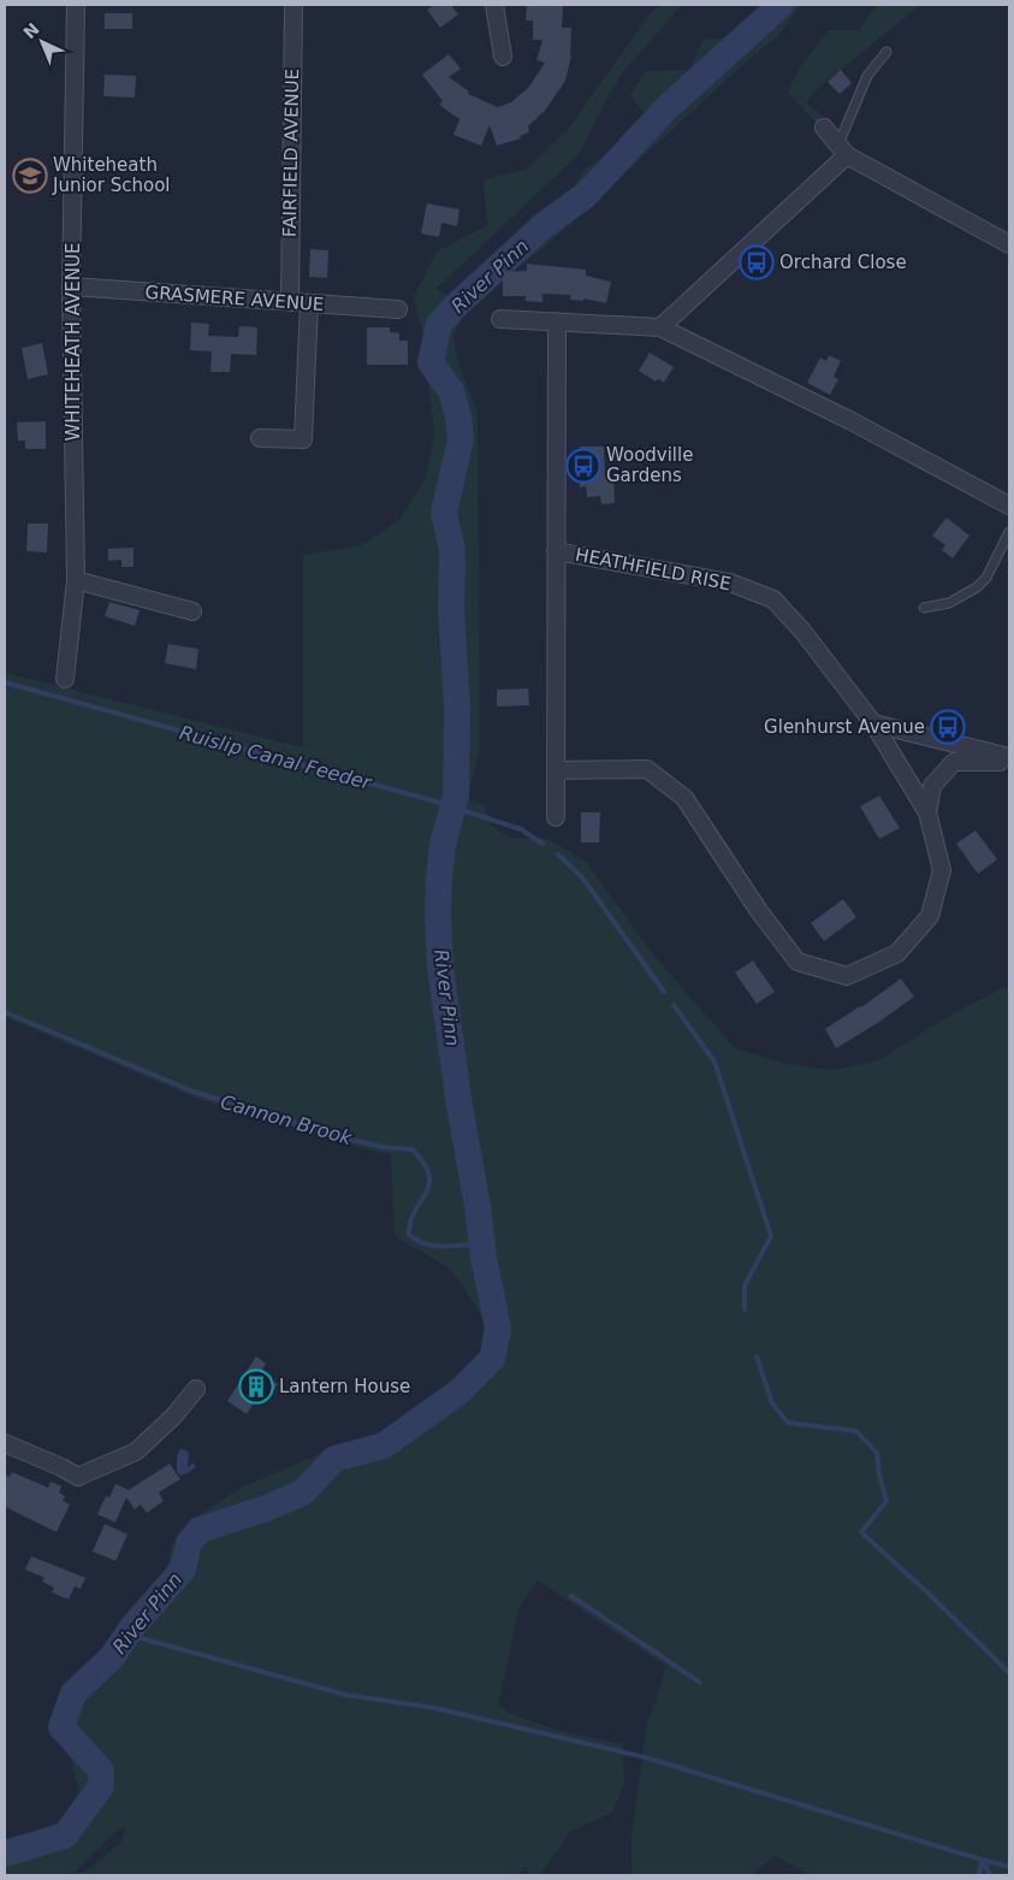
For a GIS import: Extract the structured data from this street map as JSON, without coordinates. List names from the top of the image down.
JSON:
{
  "streets": {
    "street": [
      "FAIRFIELD AVENUE",
      "GRASMERE AVENUE",
      "WHITEHEATH AVENUE",
      "HEATHFIELD RISE"
    ]
  },
  "crossings": [
    ["FAIRFIELD AVENUE", "GRASMERE AVENUE"],
    ["GRASMERE AVENUE", "WHITEHEATH AVENUE"]
  ],
  "water": ["River Pinn", "Ruislip Canal Feeder", "Cannon Brook"],
  "places": {
    "school or university": ["Whiteheath Junior School"],
    "bus stop": ["Orchard Close", "Woodville Gardens", "Glenhurst Avenue"],
    "building": ["Lantern House"]
  },
  "north": "top left"
}
